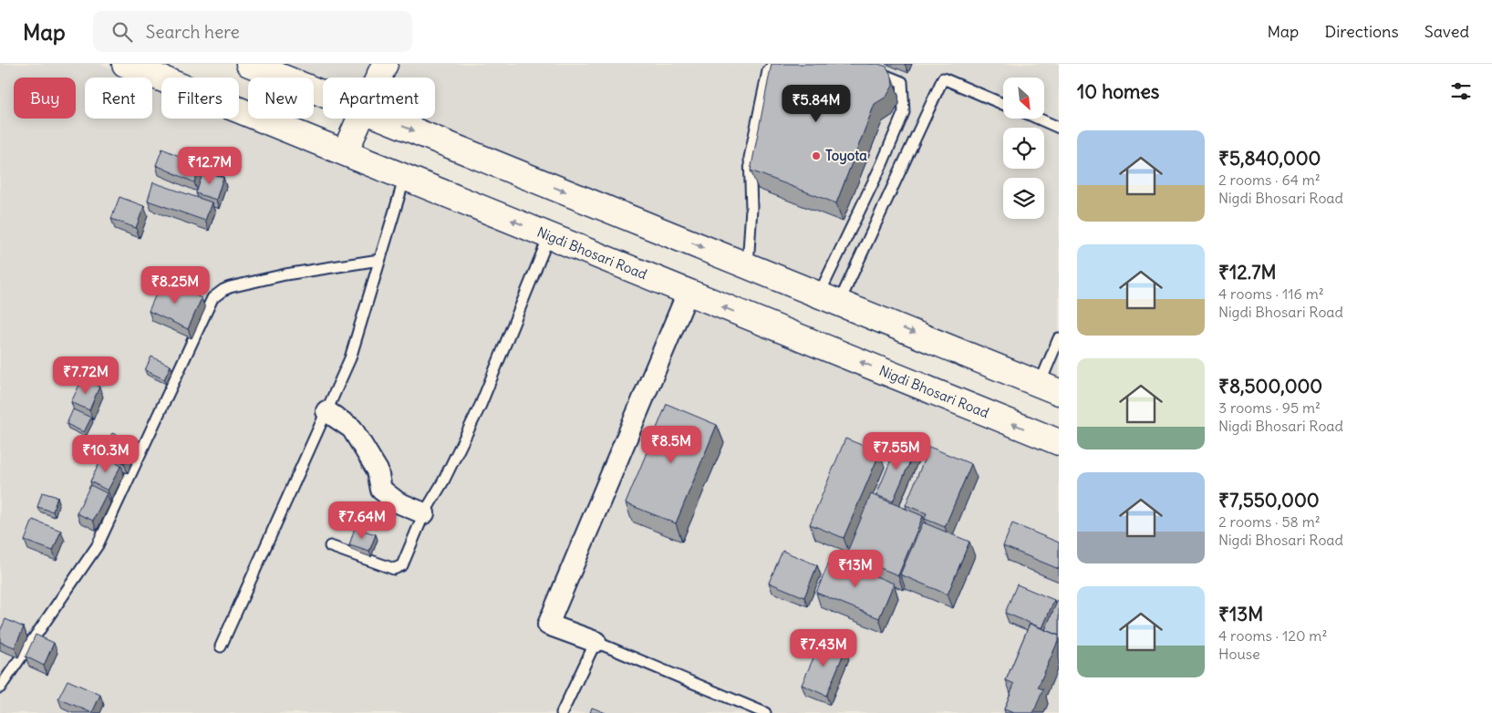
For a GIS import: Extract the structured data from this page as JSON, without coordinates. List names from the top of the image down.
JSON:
{
  "streets": {
    "main road": ["Nigdi Bhosari Road"]
  },
  "places": ["Toyota"],
  "north": "bottom right",
  "page": {
    "header": "Map",
    "search": "Search here",
    "nav": ["Map", "Directions", "Saved"],
    "heading": "10 homes",
    "chip": [
      "Buy",
      "Rent",
      "Filters",
      "New",
      "Apartment"
    ],
    "price": [
      "₹5.84M",
      "₹12.7M",
      "₹8.25M",
      "₹7.72M",
      "₹8.5M",
      "₹7.55M",
      "₹10.3M",
      "₹7.64M",
      "₹13M",
      "₹7.43M"
    ],
    "list": [
      {
        "name": "₹5,840,000",
        "note": "2 rooms · 64 m² · Nigdi Bhosari Road"
      },
      {
        "name": "₹12.7M",
        "note": "4 rooms · 116 m² · Nigdi Bhosari Road"
      },
      {
        "name": "₹8,500,000",
        "note": "3 rooms · 95 m² · Nigdi Bhosari Road"
      },
      {
        "name": "₹7,550,000",
        "note": "2 rooms · 58 m² · Nigdi Bhosari Road"
      },
      {
        "name": "₹13M",
        "note": "4 rooms · 120 m² · House"
      }
    ]
  }
}
